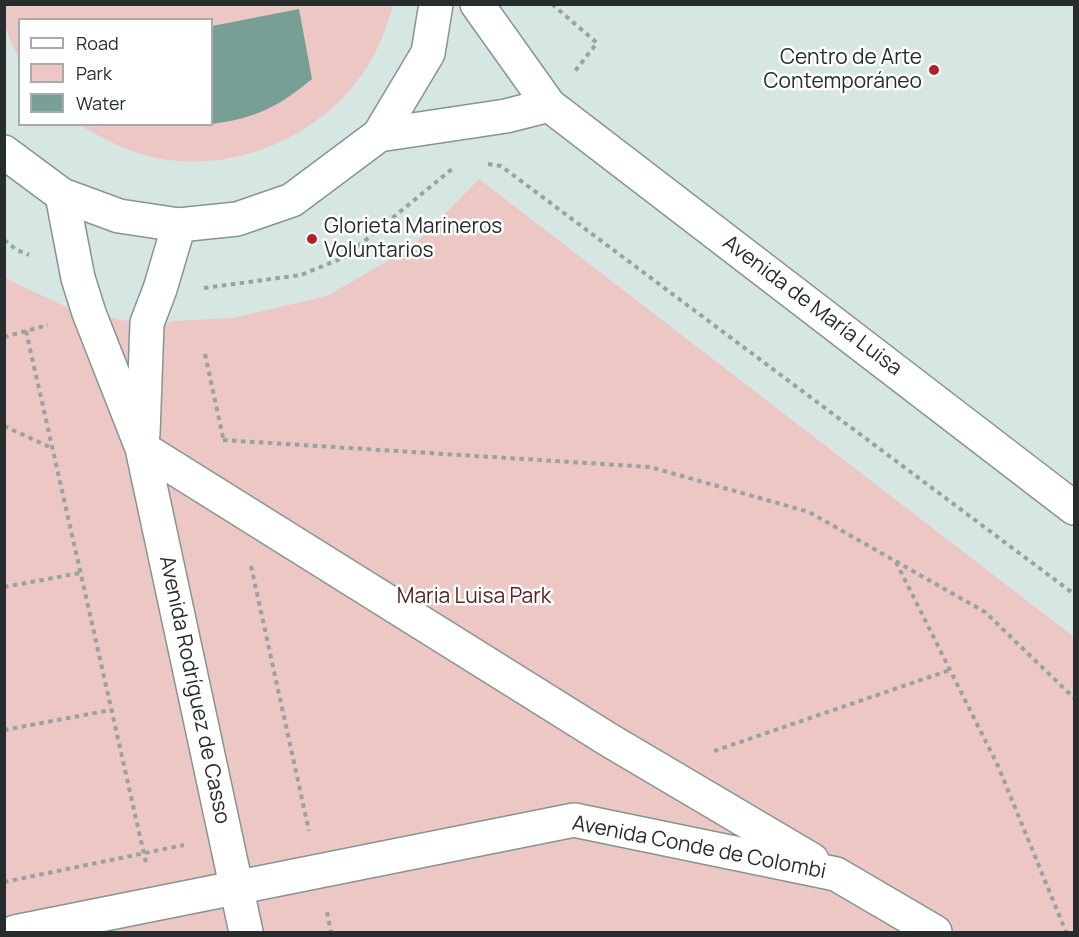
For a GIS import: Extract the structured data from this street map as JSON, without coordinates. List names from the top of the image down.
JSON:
{
  "streets": {
    "street": ["Avenida de María Luisa", "Avenida Rodríguez de Casso", "Avenida Conde de Colombi"]
  },
  "crossings": [
    ["Avenida Rodríguez de Casso", "Avenida Conde de Colombi"]
  ],
  "parks": ["Maria Luisa Park"],
  "places": ["Centro de Arte Contemporáneo", "Glorieta Marineros Voluntarios"],
  "legend": ["Road", "Park", "Water"]
}
